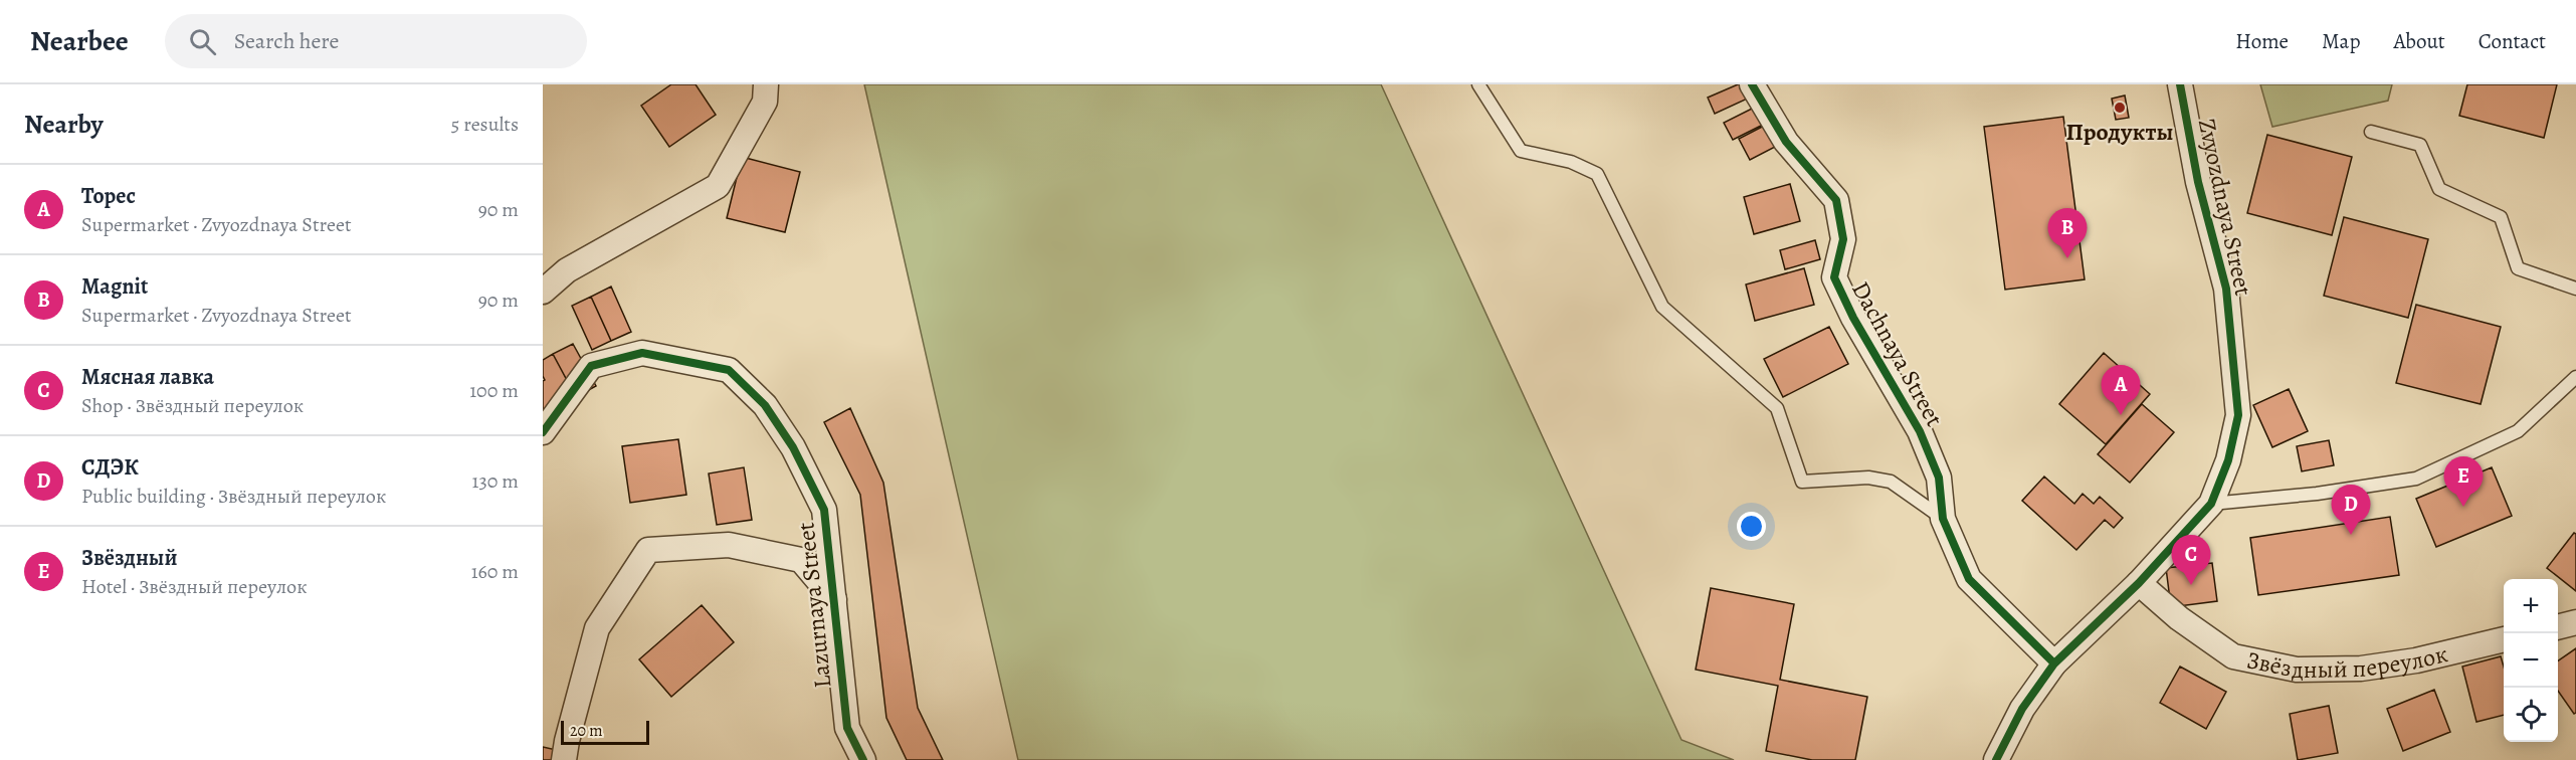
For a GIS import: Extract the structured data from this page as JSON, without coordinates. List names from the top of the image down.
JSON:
{
  "streets": {
    "street": [
      "Zvyozdnaya Street",
      "Dachnaya Street",
      "Lazurnaya Street",
      "Звёздный переулок"
    ]
  },
  "crossings": [
    ["Zvyozdnaya Street", "Dachnaya Street"],
    ["Zvyozdnaya Street", "Звёздный переулок"]
  ],
  "places": ["Продукты"],
  "scale_bar": "20 m",
  "page": {
    "header": "Nearbee",
    "search": "Search here",
    "nav": [
      "Home",
      "Map",
      "About",
      "Contact"
    ],
    "heading": ["Nearby", "5 results"],
    "list": [
      {
        "mark": "A",
        "name": "Торес",
        "note": "Supermarket · Zvyozdnaya Street",
        "value": "90 m"
      },
      {
        "mark": "B",
        "name": "Magnit",
        "note": "Supermarket · Zvyozdnaya Street",
        "value": "90 m"
      },
      {
        "mark": "C",
        "name": "Мясная лавка",
        "note": "Shop · Звёздный переулок",
        "value": "100 m"
      },
      {
        "mark": "D",
        "name": "СДЭК",
        "note": "Public building · Звёздный переулок",
        "value": "130 m"
      },
      {
        "mark": "E",
        "name": "Звёздный",
        "note": "Hotel · Звёздный переулок",
        "value": "160 m"
      }
    ],
    "pins": [
      "B",
      "A",
      "E",
      "D",
      "C"
    ],
    "map_buttons": ["+", "−"],
    "scale": "20 m"
  }
}
